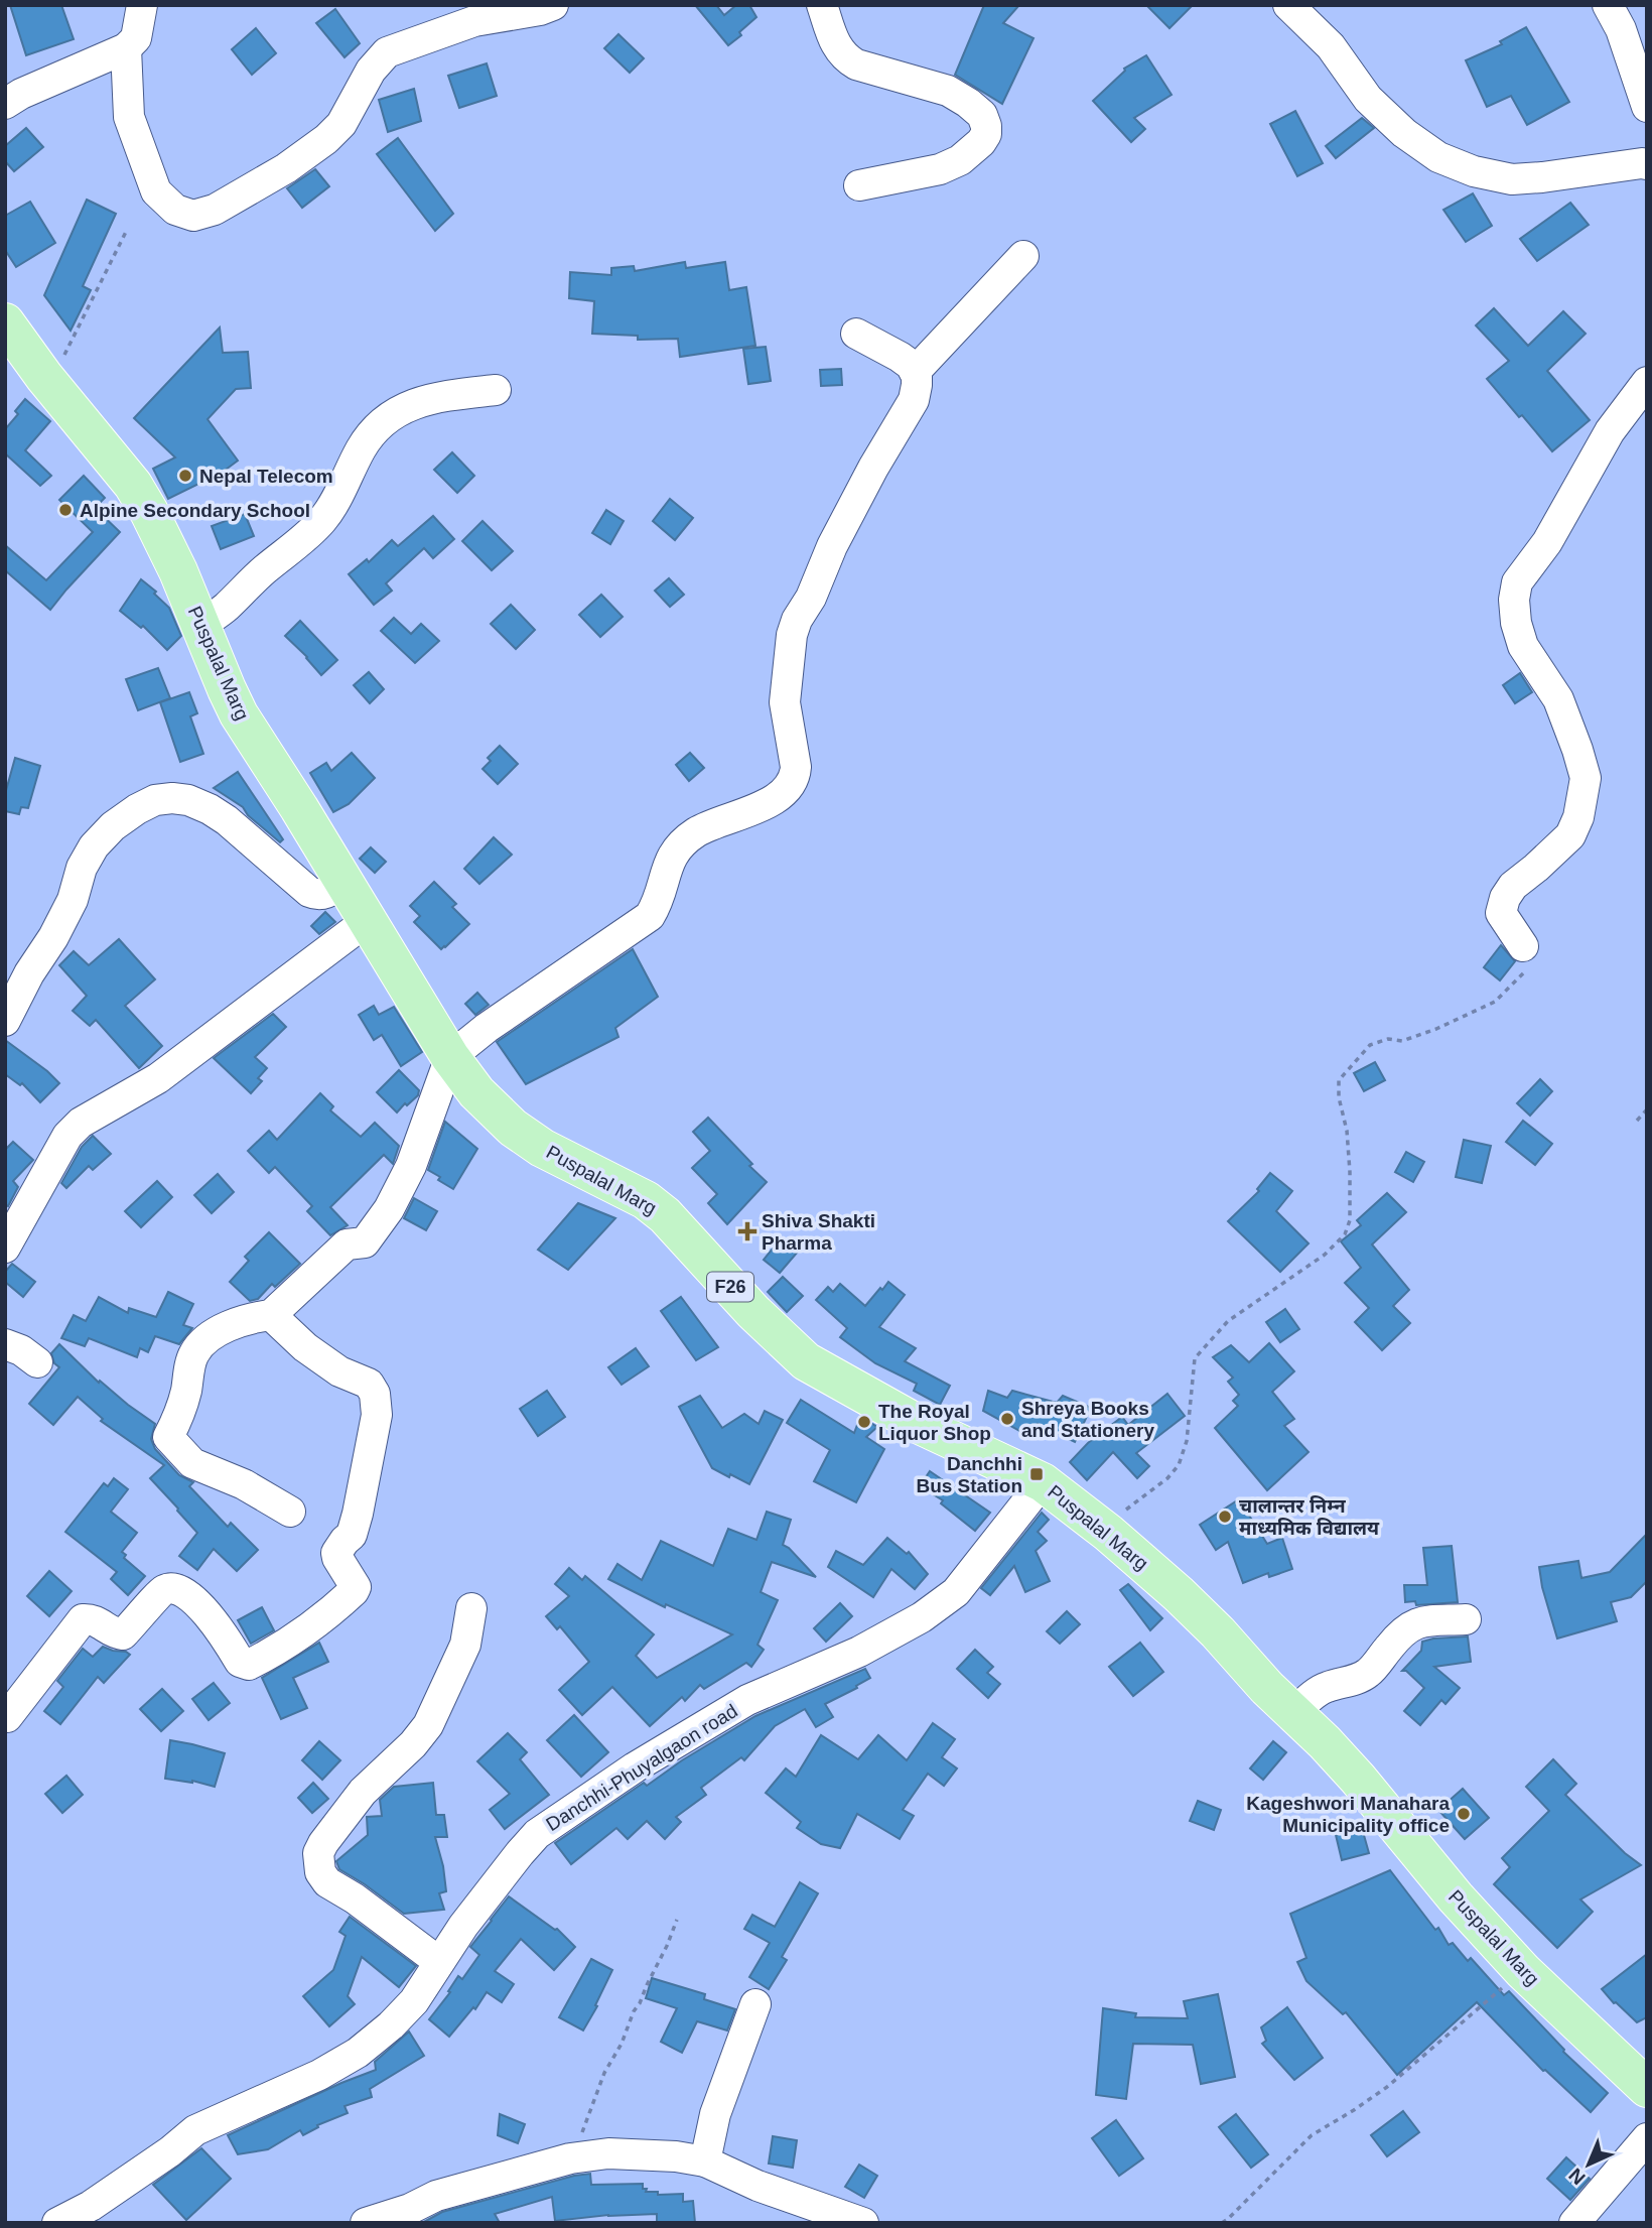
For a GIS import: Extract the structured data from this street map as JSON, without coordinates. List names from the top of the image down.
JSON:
{
  "streets": {
    "main road": ["Puspalal Marg", "F26"],
    "street": ["Danchhi-Phuyalgaon road"]
  },
  "crossings": [
    ["Puspalal Marg", "Danchhi-Phuyalgaon road"]
  ],
  "places": {
    "other": [
      "Nepal Telecom",
      "Alpine Secondary School",
      "Shreya Books and Stationery",
      "The Royal Liquor Shop",
      "चालान्तर निम्न माध्यमिक विद्यालय",
      "Kageshwori Manahara Municipality office"
    ],
    "health": ["Shiva Shakti Pharma"],
    "transit": ["Danchhi Bus Station"]
  },
  "north": "bottom left"
}
